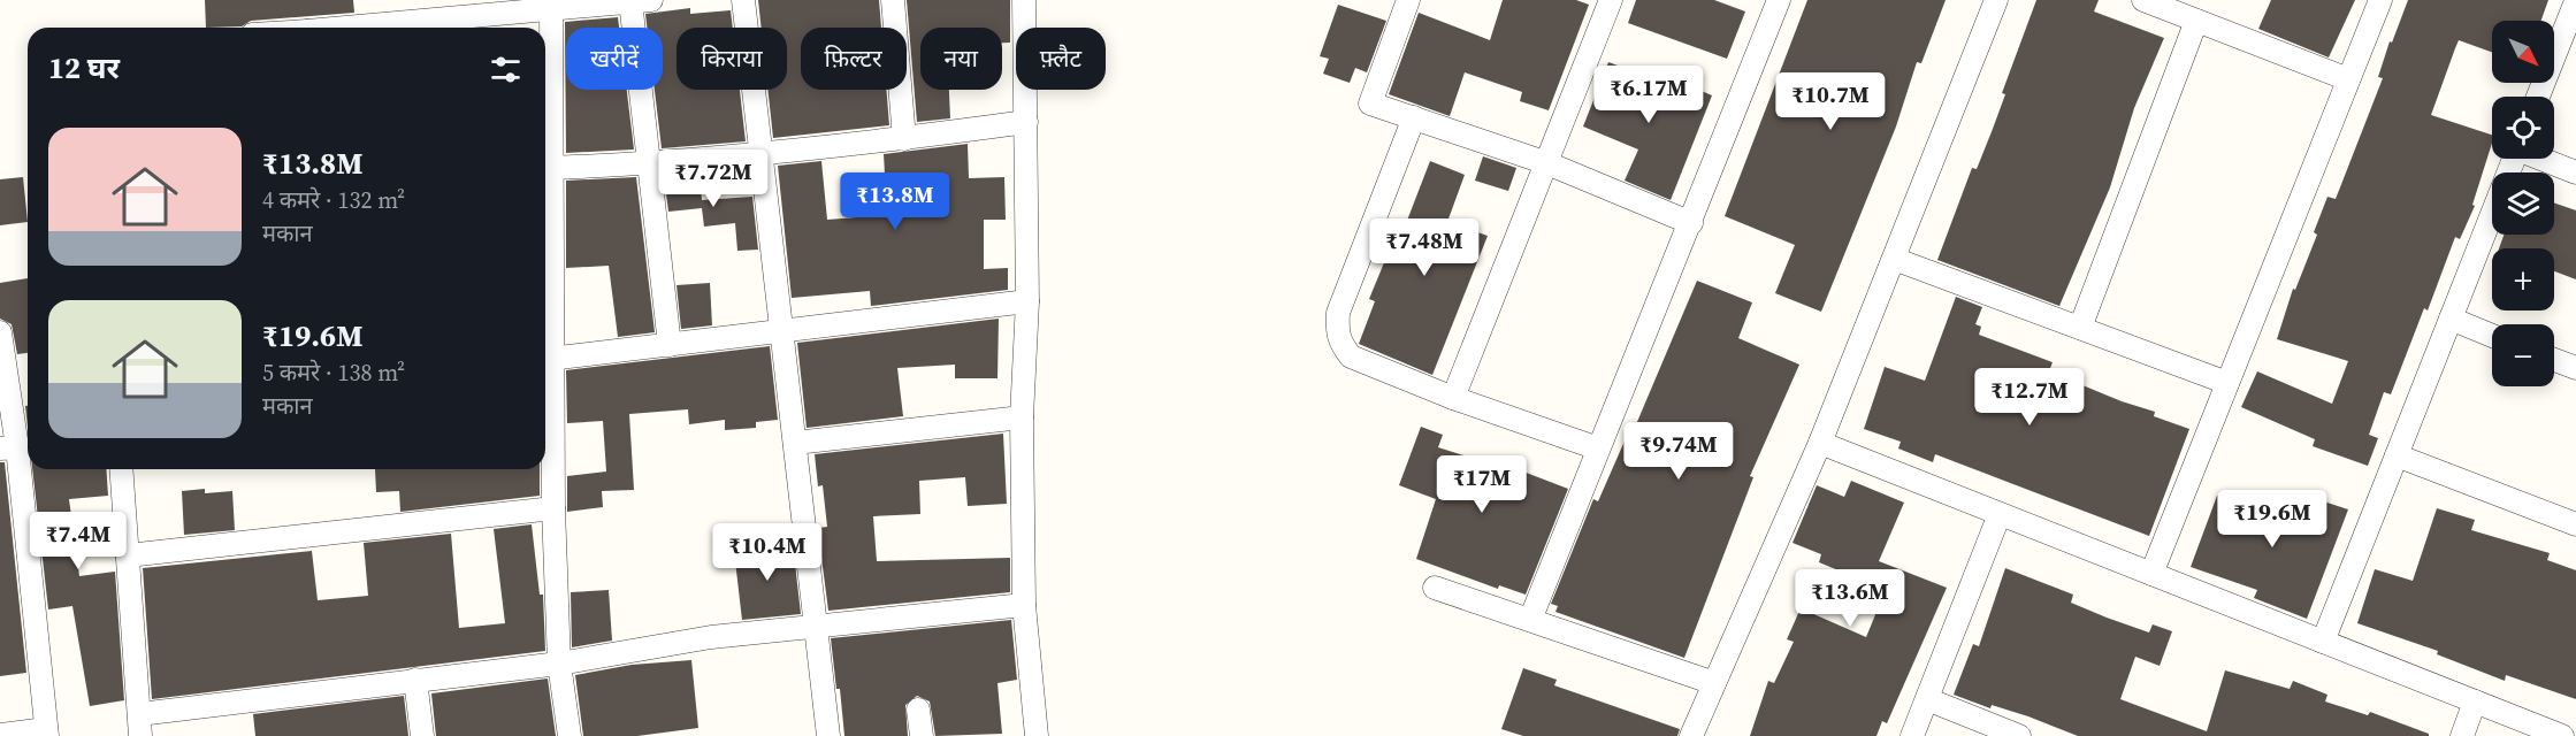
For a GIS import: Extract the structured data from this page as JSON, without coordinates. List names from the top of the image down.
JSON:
{
  "north": "bottom right",
  "page": {
    "map_buttons": ["+", "−"],
    "chip": [
      "खरीदें",
      "किराया",
      "फ़िल्टर",
      "नया",
      "फ़्लैट"
    ],
    "heading": "12 घर",
    "price": [
      "₹6.17M",
      "₹10.7M",
      "₹7.72M",
      "₹13.8M",
      "₹7.48M",
      "₹12.7M",
      "₹9.74M",
      "₹17M",
      "₹19.6M",
      "₹7.4M",
      "₹10.4M",
      "₹13.6M"
    ],
    "list": [
      {
        "name": "₹13.8M",
        "note": "4 कमरे · 132 m² · मकान"
      },
      {
        "name": "₹19.6M",
        "note": "5 कमरे · 138 m² · मकान"
      }
    ]
  }
}
